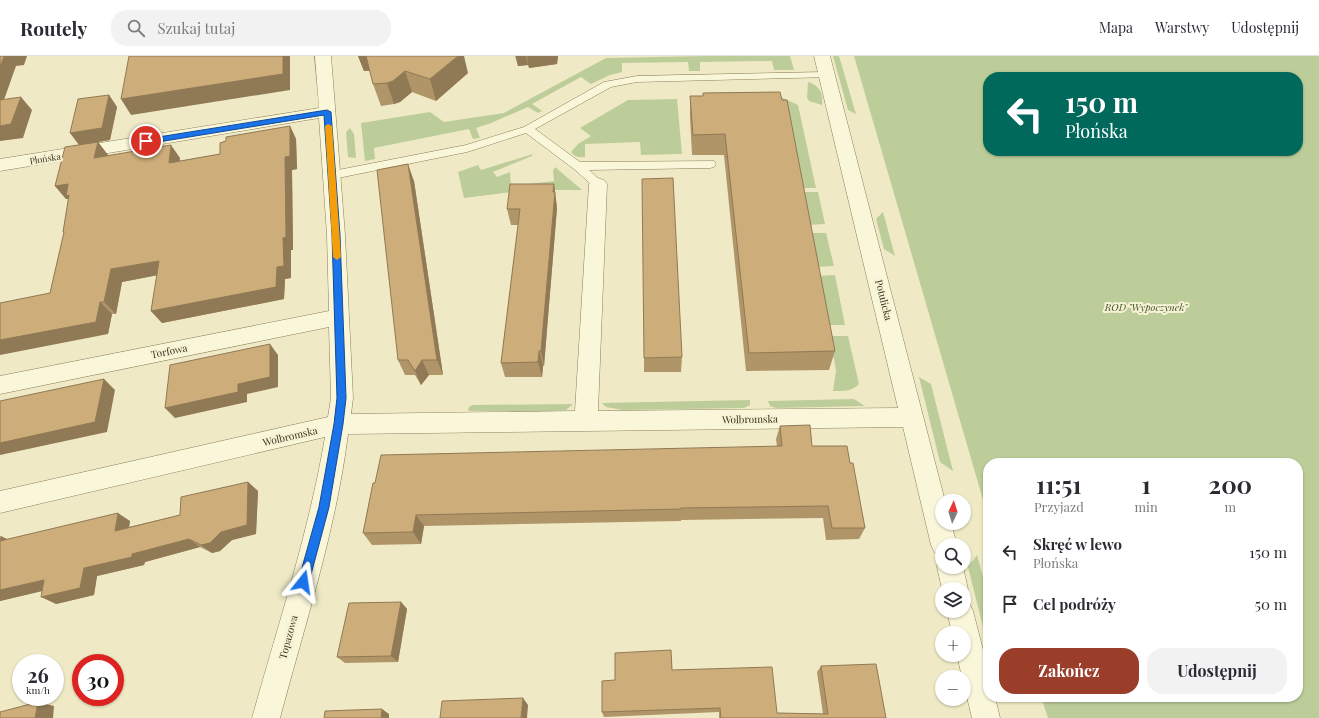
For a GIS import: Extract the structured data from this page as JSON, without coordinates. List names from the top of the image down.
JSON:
{
  "streets": {
    "street": [
      "Płońska",
      "Potulicka",
      "Torfowa",
      "Wolbromska",
      "Topazowa"
    ]
  },
  "crossings": [
    ["Płońska", "Topazowa"],
    ["Potulicka", "Wolbromska"],
    ["Torfowa", "Topazowa"],
    ["Wolbromska", "Topazowa"]
  ],
  "parks": ["ROD \"Wypoczynek\""],
  "north": "top",
  "page": {
    "header": "Routely",
    "search": "Szukaj tutaj",
    "nav": ["Mapa", "Warstwy", "Udostępnij"],
    "turn": ["150 m", "Płońska"],
    "eta": [
      "11:51",
      "Przyjazd",
      "1",
      "min",
      "200",
      "m"
    ],
    "map_buttons": ["+", "−"],
    "list": [
      {
        "name": "Skręć w lewo",
        "note": "Płońska",
        "value": "150 m"
      },
      {
        "name": "Cel podróży",
        "value": "50 m"
      }
    ],
    "buttons": ["Zakończ", "Udostępnij"],
    "speed": "26 km/h",
    "limit": "30"
  }
}
